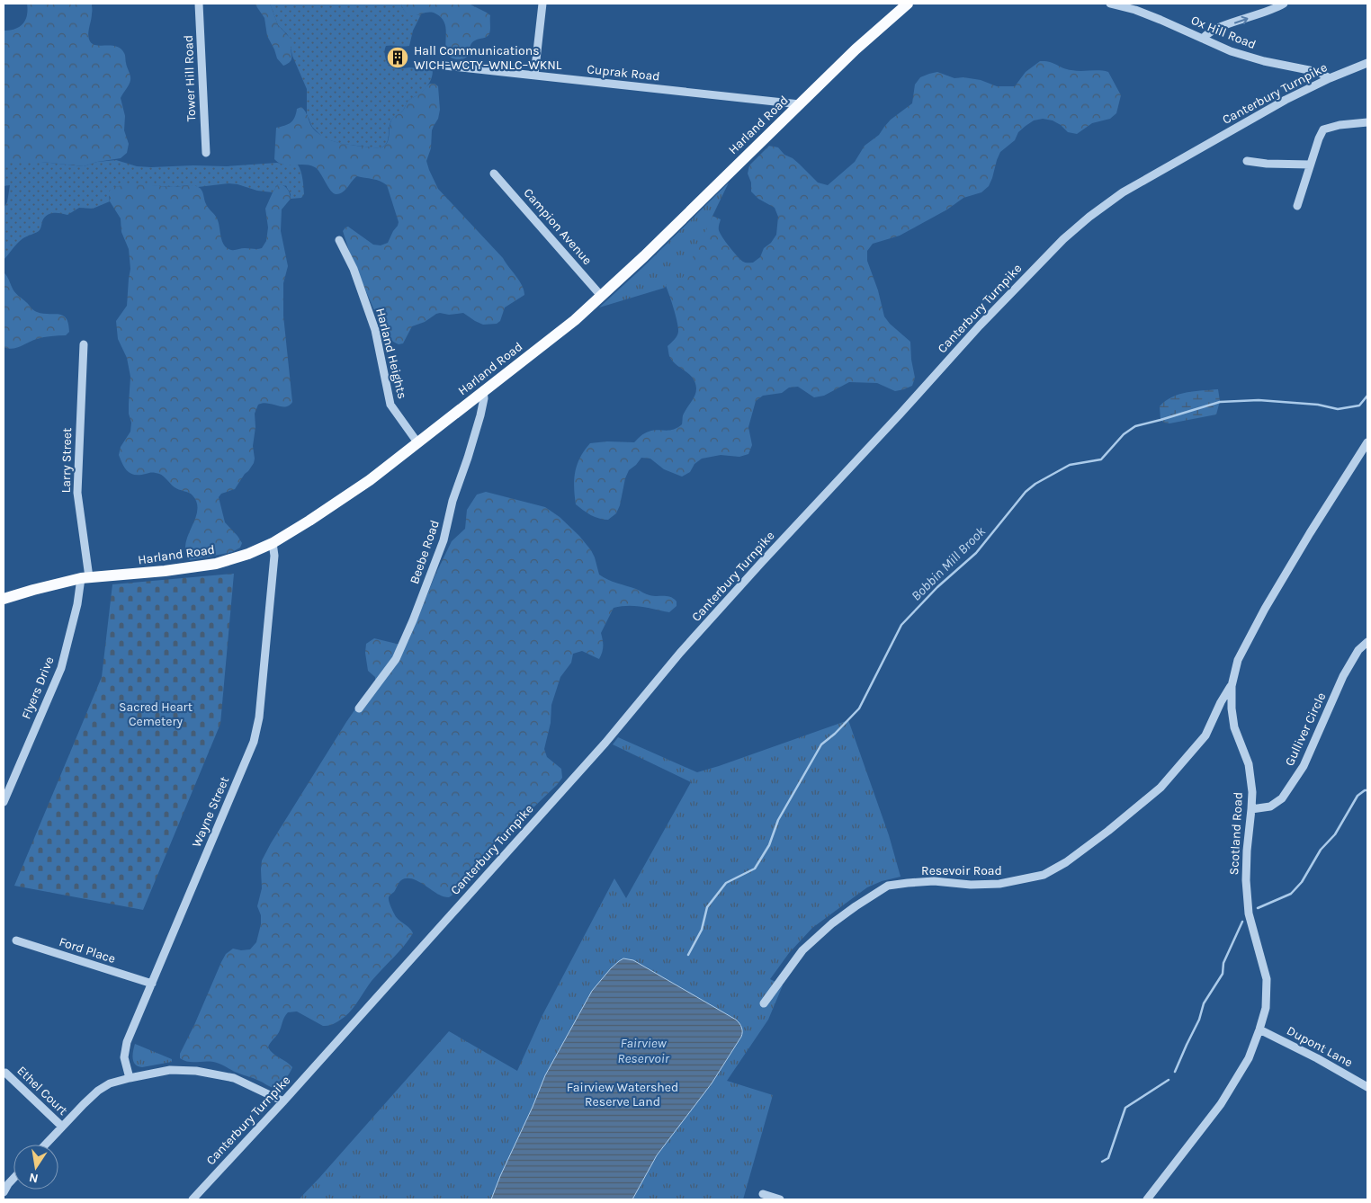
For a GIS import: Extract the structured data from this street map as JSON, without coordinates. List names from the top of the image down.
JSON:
{
  "streets": {
    "main road": ["Harland Road"],
    "street": [
      "Ox Hill Road",
      "Cuprak Road",
      "Tower Hill Road",
      "Canterbury Turnpike",
      "Campion Avenue",
      "Harland Heights",
      "Larry Street",
      "Beebe Road",
      "Flyers Drive",
      "Gulliver Circle",
      "Wayne Street",
      "Scotland Road",
      "Resevoir Road",
      "Ford Place",
      "Dupont Lane",
      "Ethel Court"
    ]
  },
  "crossings": [
    ["Ox Hill Road", "Canterbury Turnpike"],
    ["Cuprak Road", "Harland Road"],
    ["Harland Road", "Campion Avenue"],
    ["Harland Road", "Harland Heights"],
    ["Harland Road", "Larry Street"],
    ["Harland Road", "Beebe Road"],
    ["Harland Road", "Flyers Drive"],
    ["Harland Road", "Wayne Street"],
    ["Larry Street", "Flyers Drive"],
    ["Gulliver Circle", "Scotland Road"],
    ["Wayne Street", "Ford Place"],
    ["Scotland Road", "Resevoir Road"],
    ["Scotland Road", "Dupont Lane"]
  ],
  "water": ["Bobbin Mill Brook", "Fairview Reservoir"],
  "parks": ["Sacred Heart Cemetery", "Fairview Watershed Reserve Land"],
  "places": {
    "building": ["Hall Communications WICH–WCTY–WNLC–WKNL"]
  },
  "north": "bottom"
}
